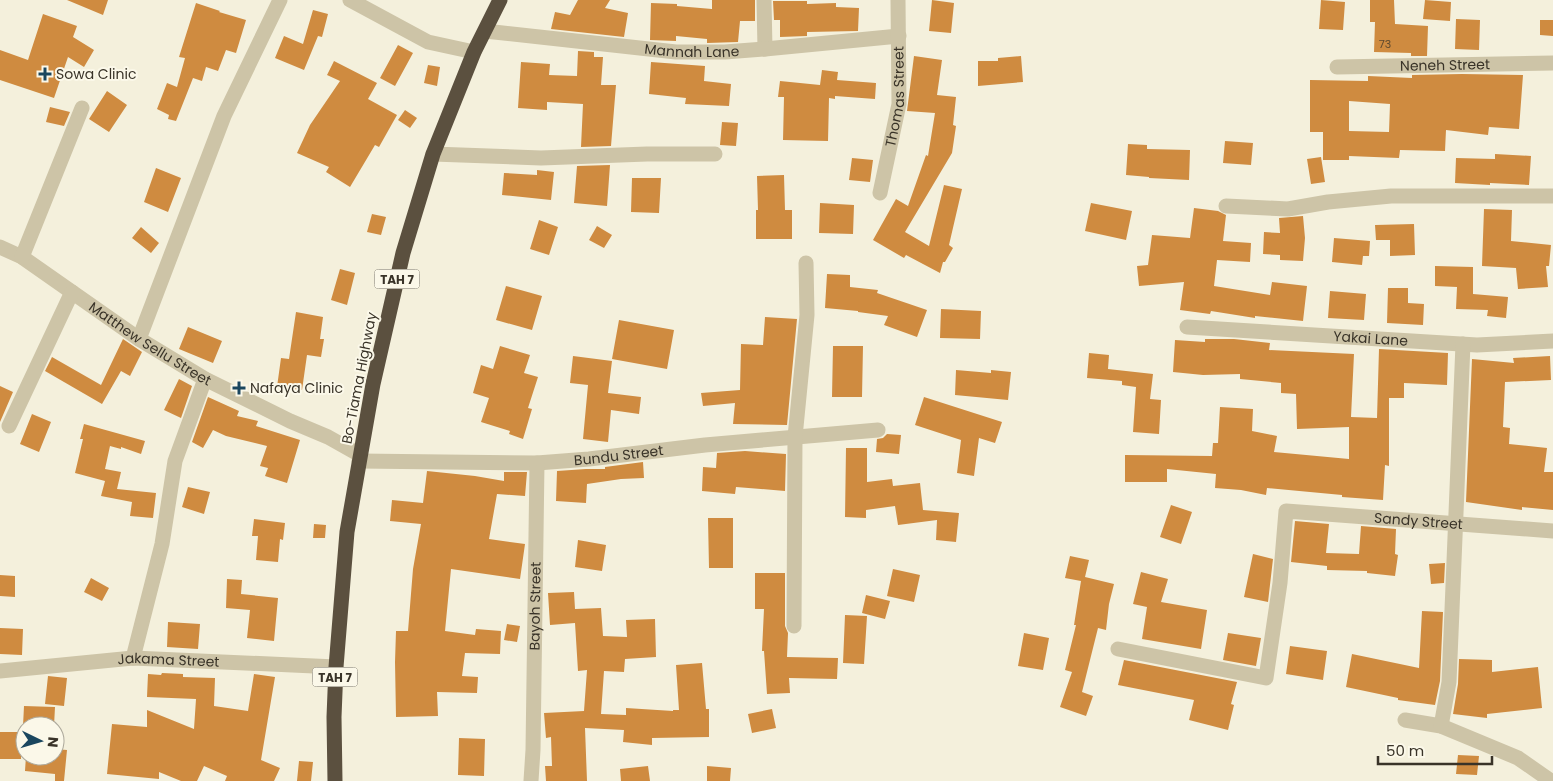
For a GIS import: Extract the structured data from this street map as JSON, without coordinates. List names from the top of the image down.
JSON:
{
  "streets": {
    "highway": ["TAH 7", "Bo-Tiama Highway"],
    "street": [
      "Mannah Lane",
      "Neneh Street",
      "Thomas Street",
      "Yakai Lane",
      "Matthew Sellu Street",
      "Bundu Street",
      "Sandy Street",
      "Bayoh Street",
      "Jakama Street"
    ]
  },
  "crossings": [
    ["Mannah Lane", "Thomas Street"],
    ["Mannah Lane", "Bo-Tiama Highway"],
    ["Matthew Sellu Street", "Bo-Tiama Highway"],
    ["Matthew Sellu Street", "Bundu Street"],
    ["Bo-Tiama Highway", "Bundu Street"],
    ["Bo-Tiama Highway", "Jakama Street"],
    ["Bundu Street", "Bayoh Street"]
  ],
  "places": {
    "health": ["Sowa Clinic", "Nafaya Clinic"]
  },
  "house_numbers": ["73"],
  "scale_bar": "50 m",
  "north": "right"
}
